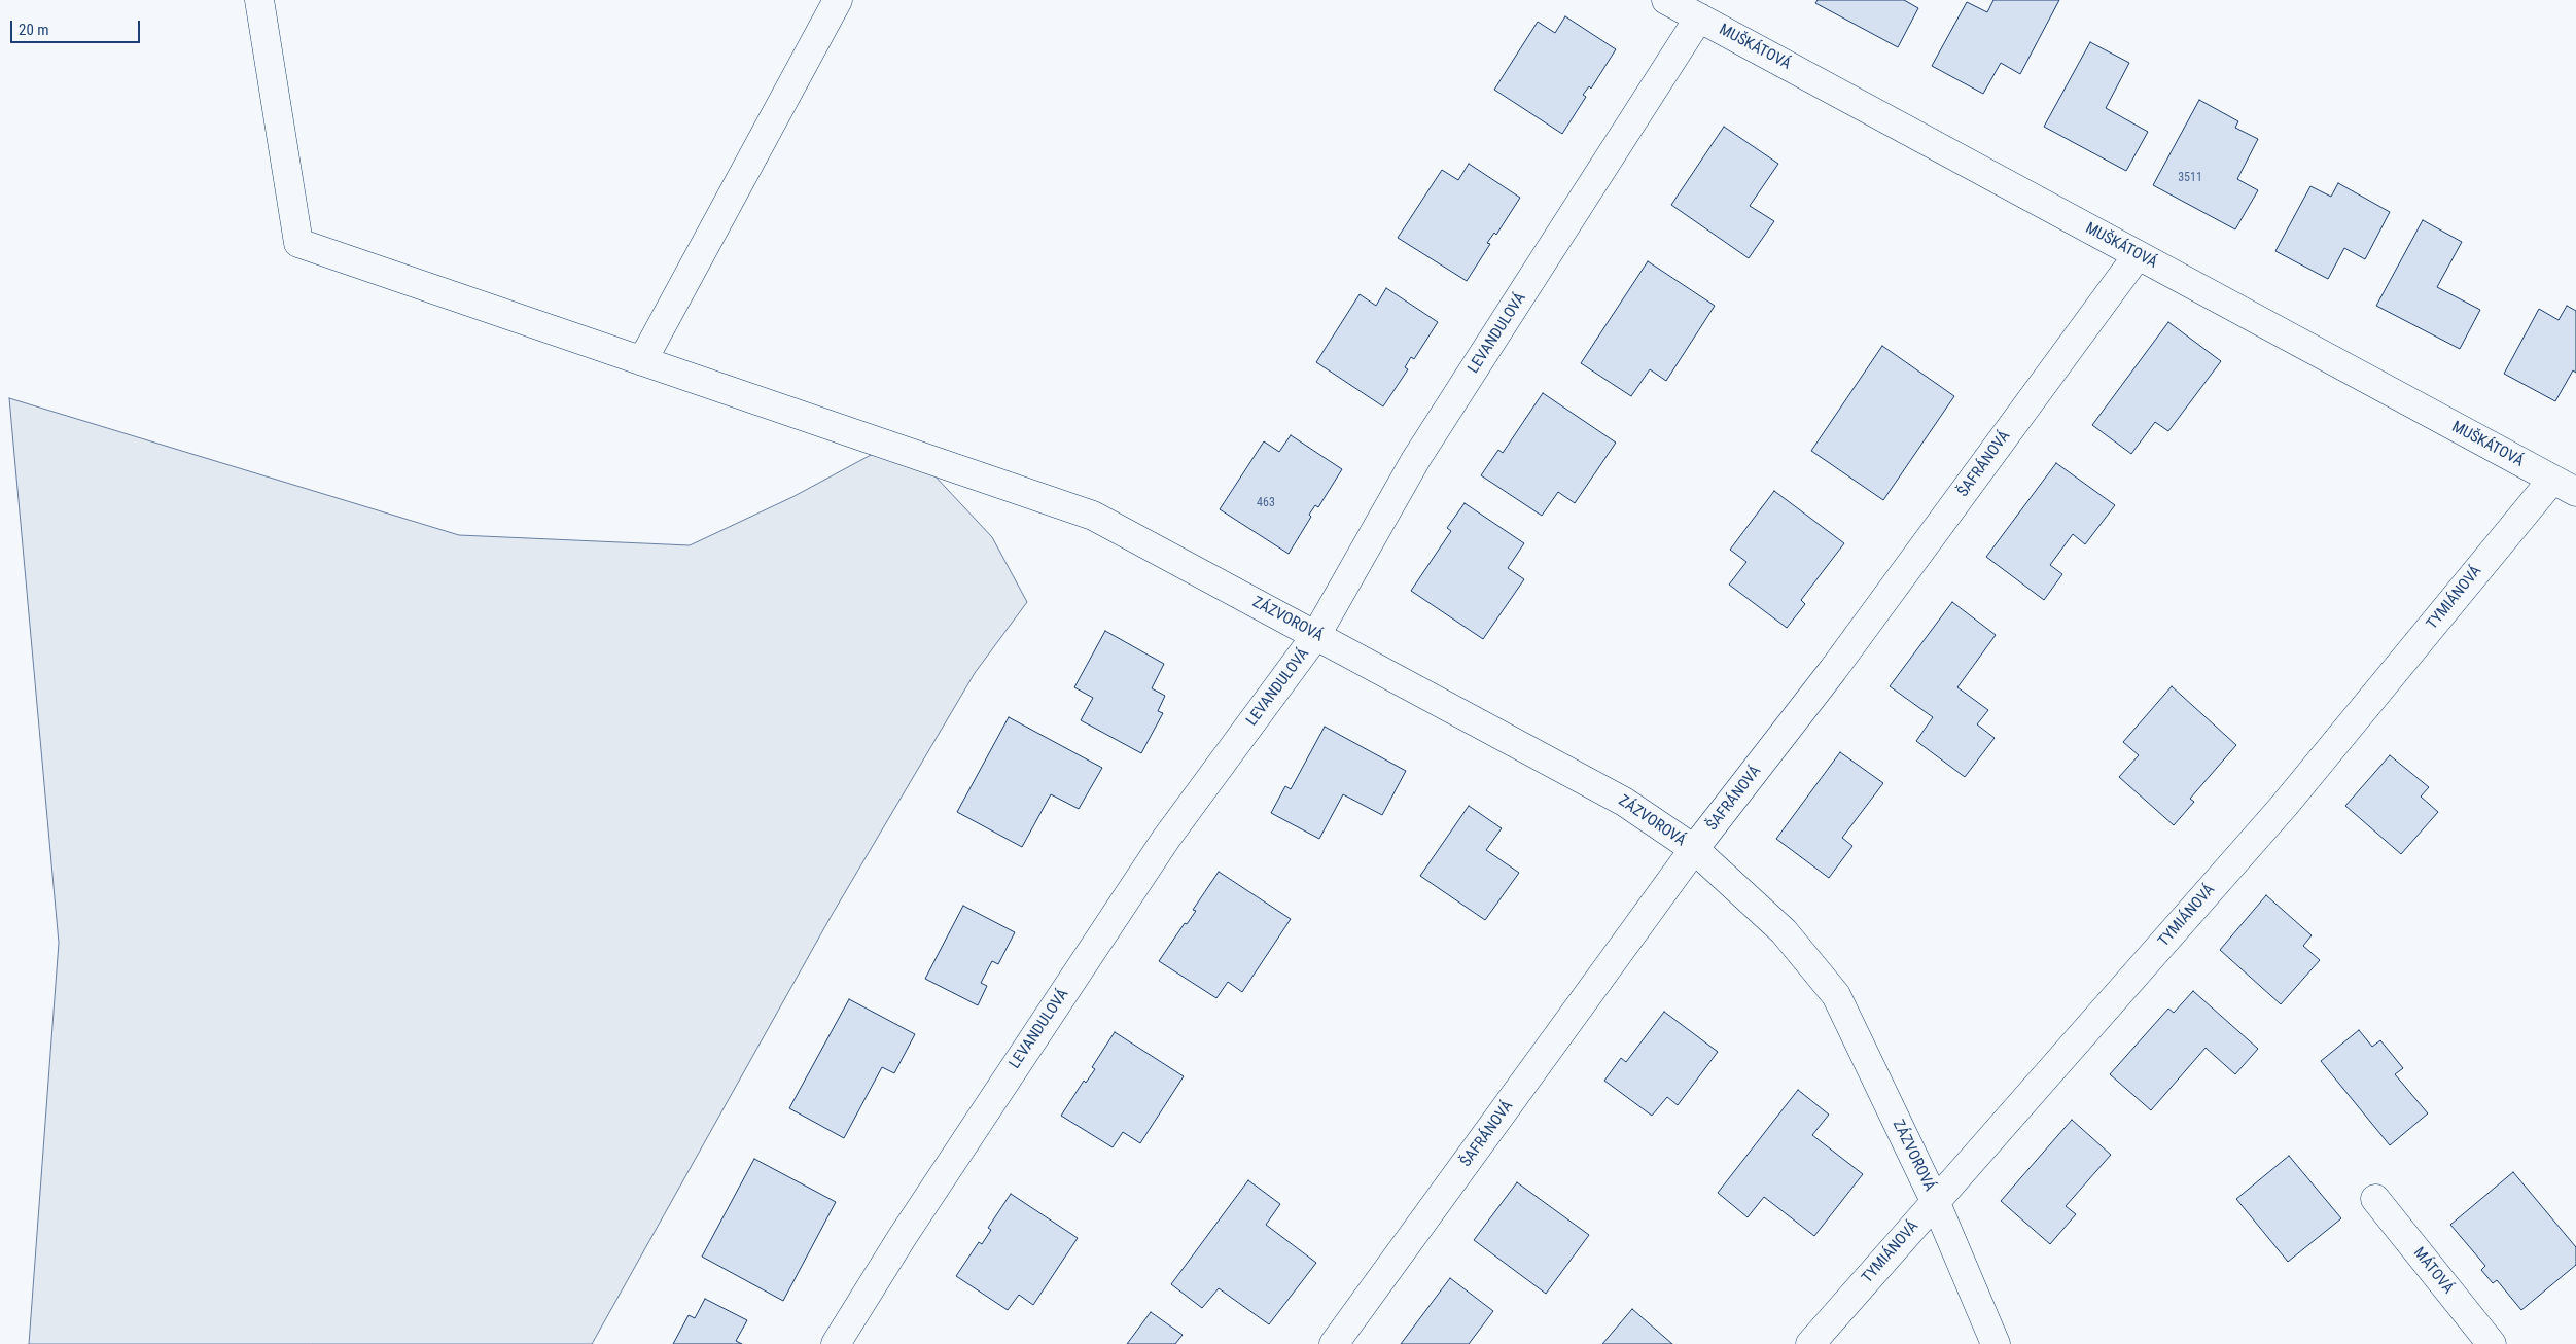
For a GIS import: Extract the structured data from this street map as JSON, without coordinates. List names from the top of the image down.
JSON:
{
  "streets": {
    "street": [
      "MUŠKÁTOVÁ",
      "LEVANDULOVÁ",
      "ŠAFRÁNOVÁ",
      "TYMIÁNOVÁ",
      "ZÁZVOROVÁ",
      "MÁTOVÁ"
    ]
  },
  "crossings": [
    ["MUŠKÁTOVÁ", "LEVANDULOVÁ"],
    ["MUŠKÁTOVÁ", "ŠAFRÁNOVÁ"],
    ["MUŠKÁTOVÁ", "TYMIÁNOVÁ"],
    ["LEVANDULOVÁ", "ZÁZVOROVÁ"],
    ["ŠAFRÁNOVÁ", "ZÁZVOROVÁ"],
    ["TYMIÁNOVÁ", "ZÁZVOROVÁ"]
  ],
  "house_numbers": ["3511", "463"],
  "scale_bar": "20 m"
}
